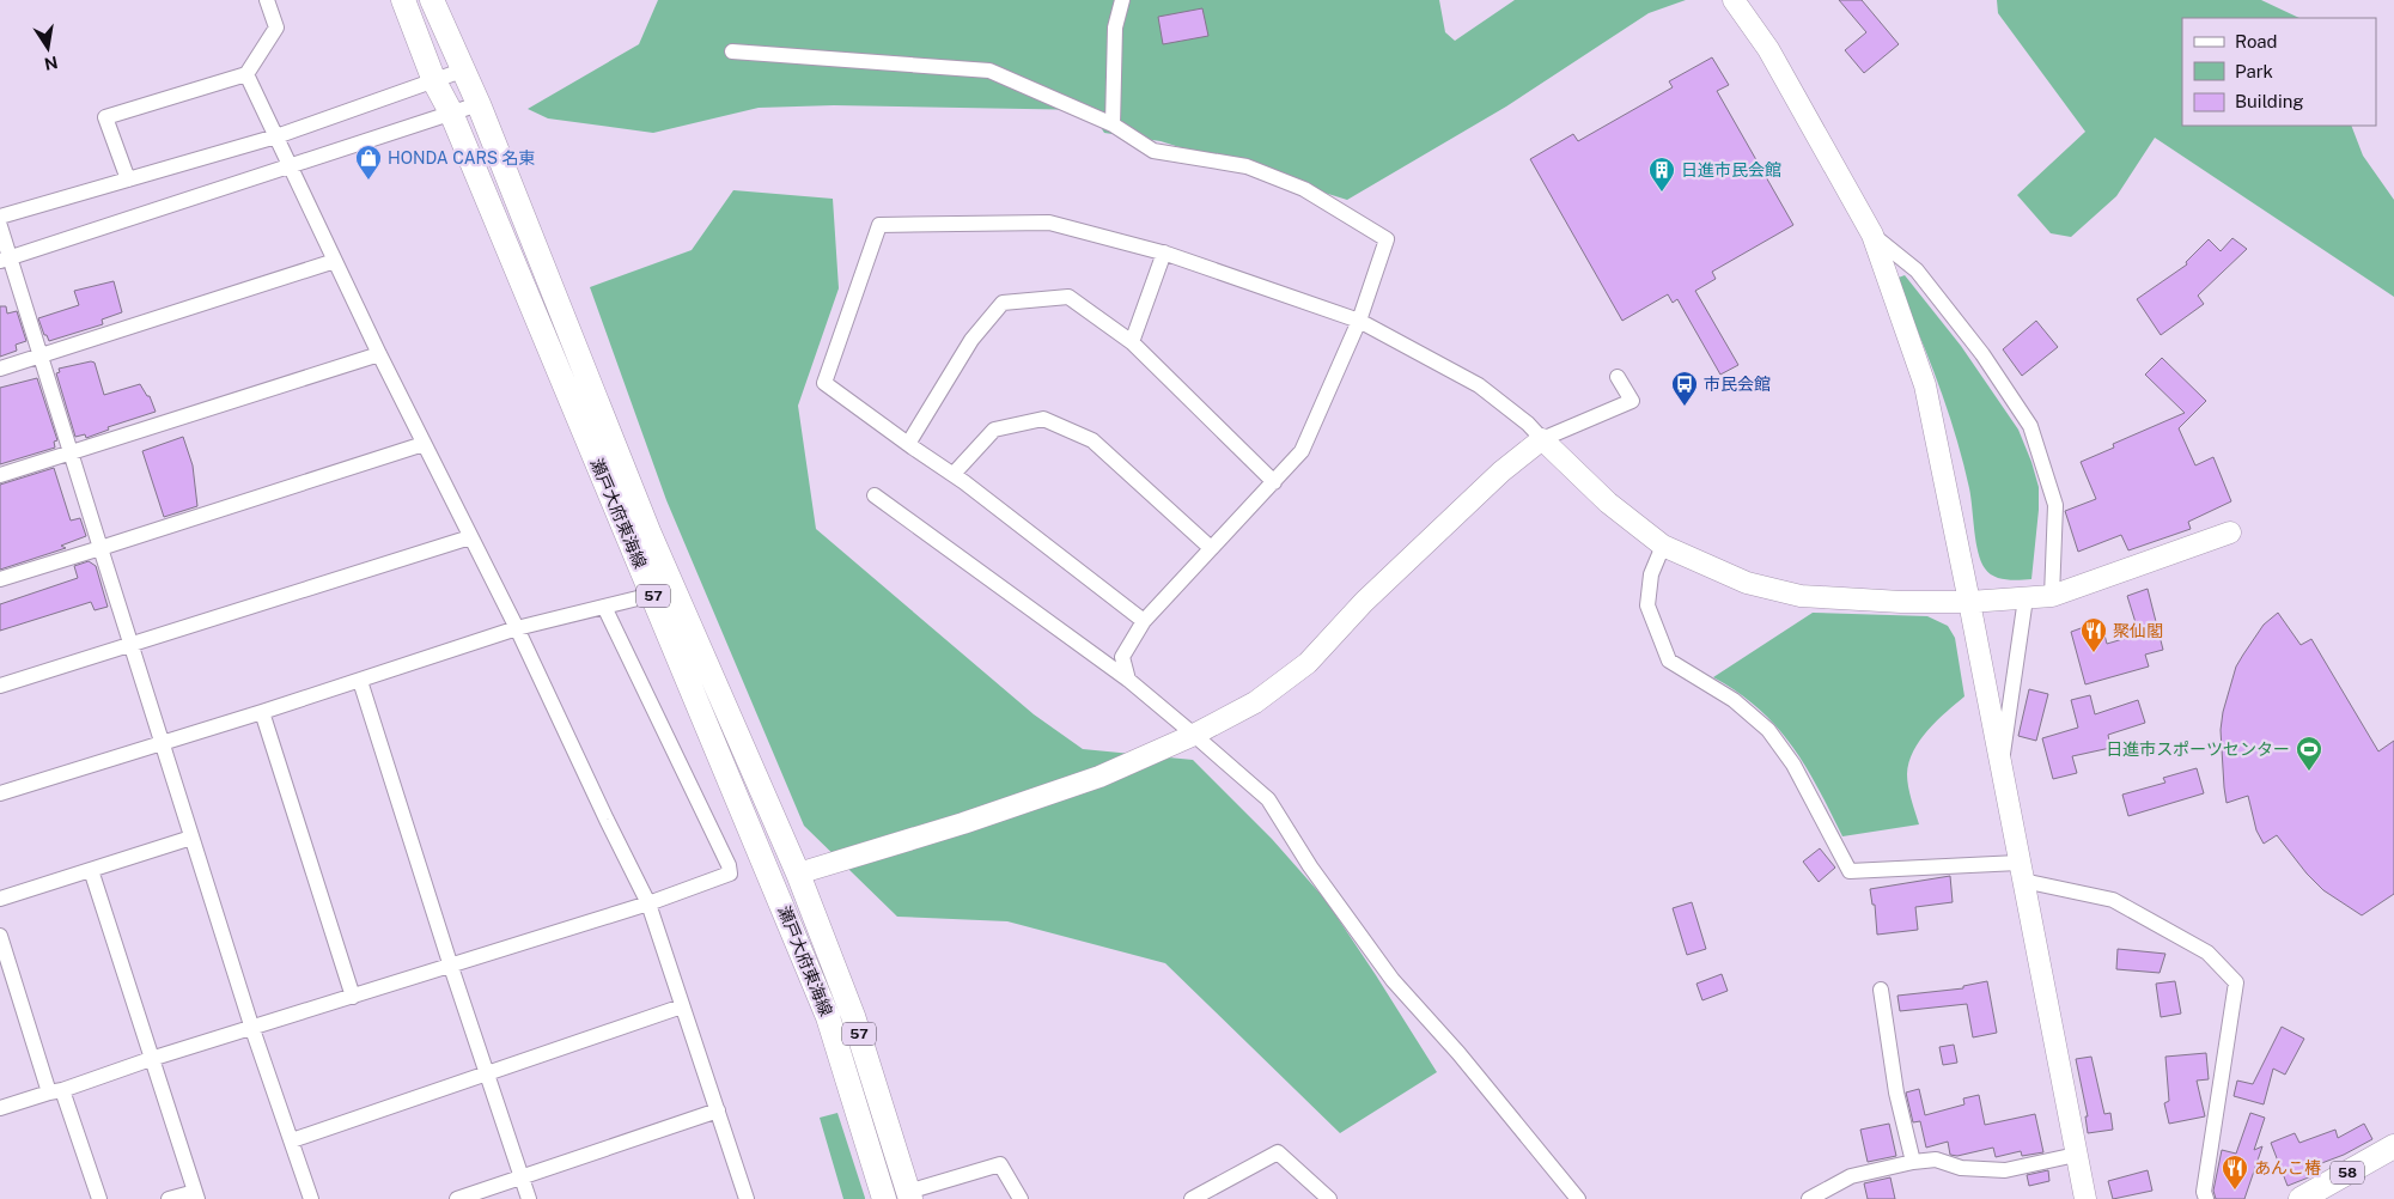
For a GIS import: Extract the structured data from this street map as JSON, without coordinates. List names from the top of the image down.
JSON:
{
  "streets": {
    "main road": ["瀬戸大府東海線", "57", "58"]
  },
  "places": {
    "shop": ["HONDA CARS 名東"],
    "building": ["日進市民会館"],
    "bus stop": ["市民会館"],
    "restaurant": ["聚仙閣", "あんこ椿"],
    "sports": ["日進市スポーツセンター"]
  },
  "legend": ["Road", "Park", "Building"],
  "north": "bottom"
}
